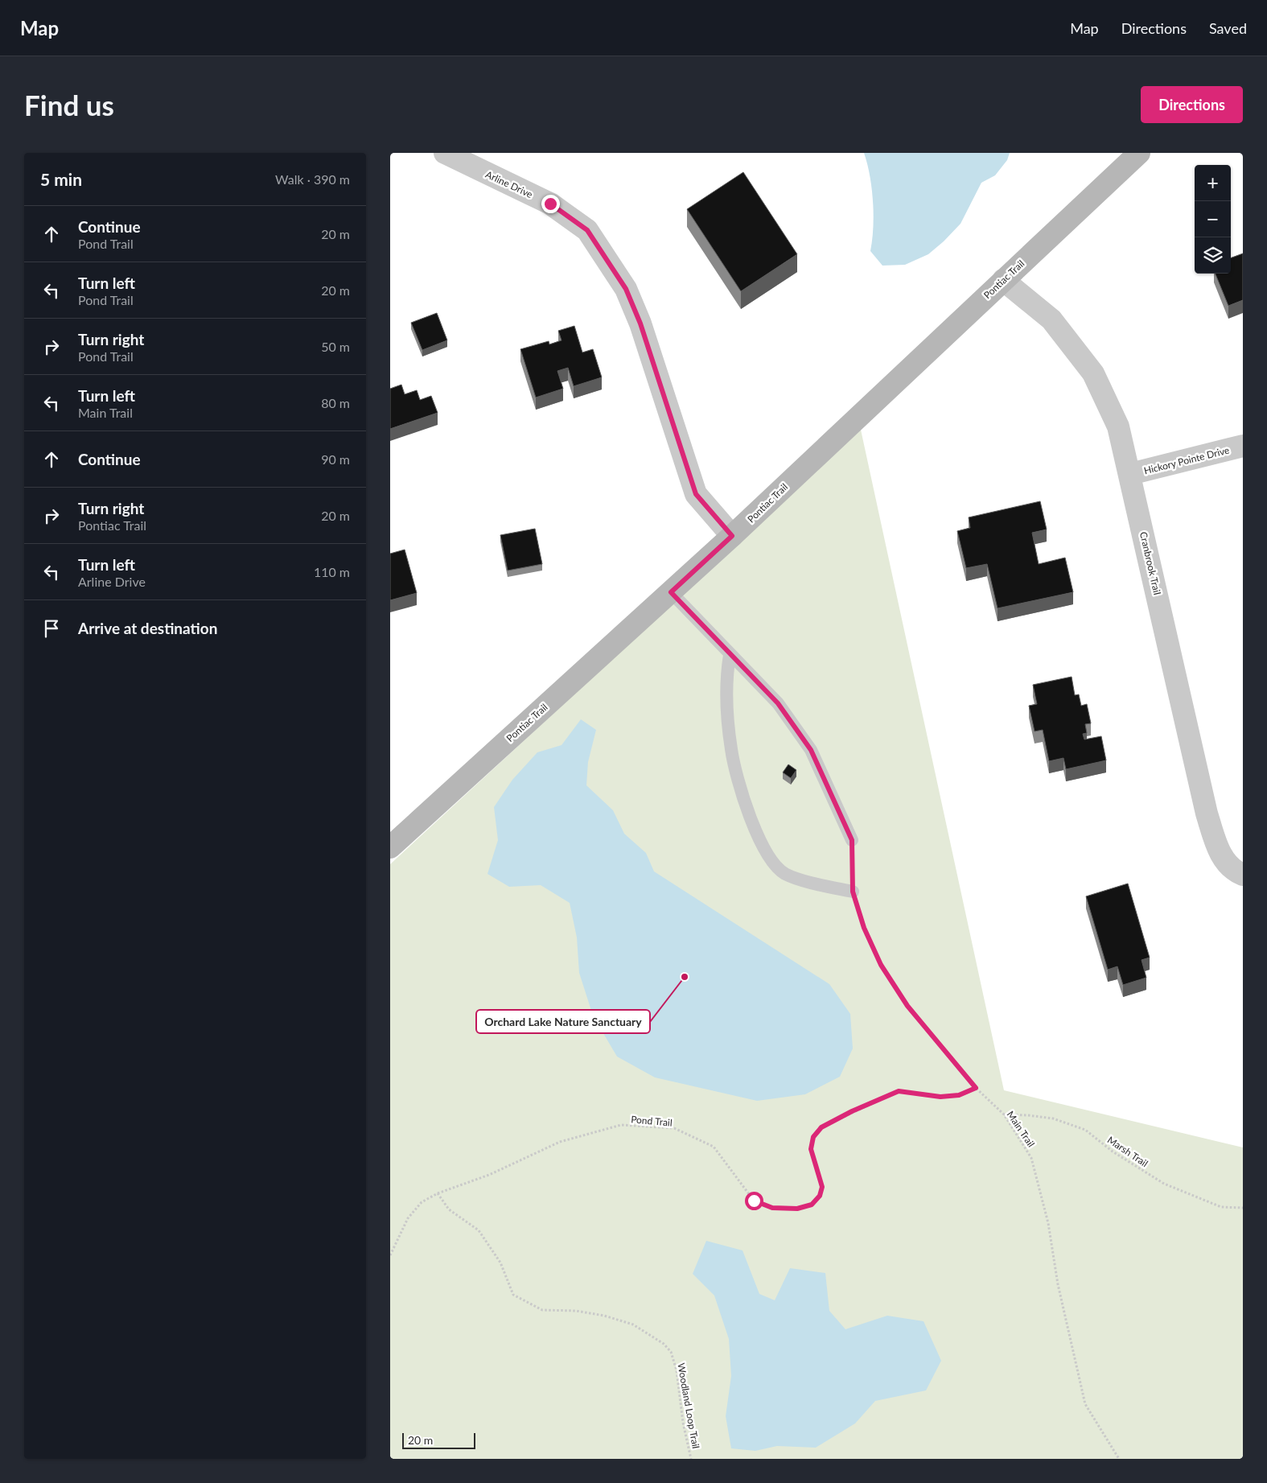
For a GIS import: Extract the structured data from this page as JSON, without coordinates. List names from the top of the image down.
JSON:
{
  "streets": {
    "main road": ["Pontiac Trail"],
    "street": ["Arline Drive", "Hickory Pointe Drive", "Cranbrook Trail"],
    "path": [
      "Pond Trail",
      "Main Trail",
      "Marsh Trail",
      "Woodland Loop Trail"
    ]
  },
  "crossings": [
    ["Arline Drive", "Pontiac Trail"],
    ["Pontiac Trail", "Cranbrook Trail"],
    ["Hickory Pointe Drive", "Cranbrook Trail"],
    ["Pond Trail", "Main Trail"],
    ["Pond Trail", "Woodland Loop Trail"],
    ["Main Trail", "Marsh Trail"]
  ],
  "places": ["Orchard Lake Nature Sanctuary"],
  "scale_bar": "20 m",
  "page": {
    "header": "Map",
    "nav": ["Map", "Directions", "Saved"],
    "buttons": "Directions",
    "title": "Find us",
    "heading": ["5 min", "Walk · 390 m"],
    "map_buttons": ["+", "−"],
    "list": [
      ["Continue", "Pond Trail", "20 m"],
      ["Turn left", "Pond Trail", "20 m"],
      ["Turn right", "Pond Trail", "50 m"],
      ["Turn left", "Main Trail", "80 m"],
      ["Continue", "90 m"],
      ["Turn right", "Pontiac Trail", "20 m"],
      ["Turn left", "Arline Drive", "110 m"],
      "Arrive at destination"
    ],
    "scale": "20 m"
  }
}
